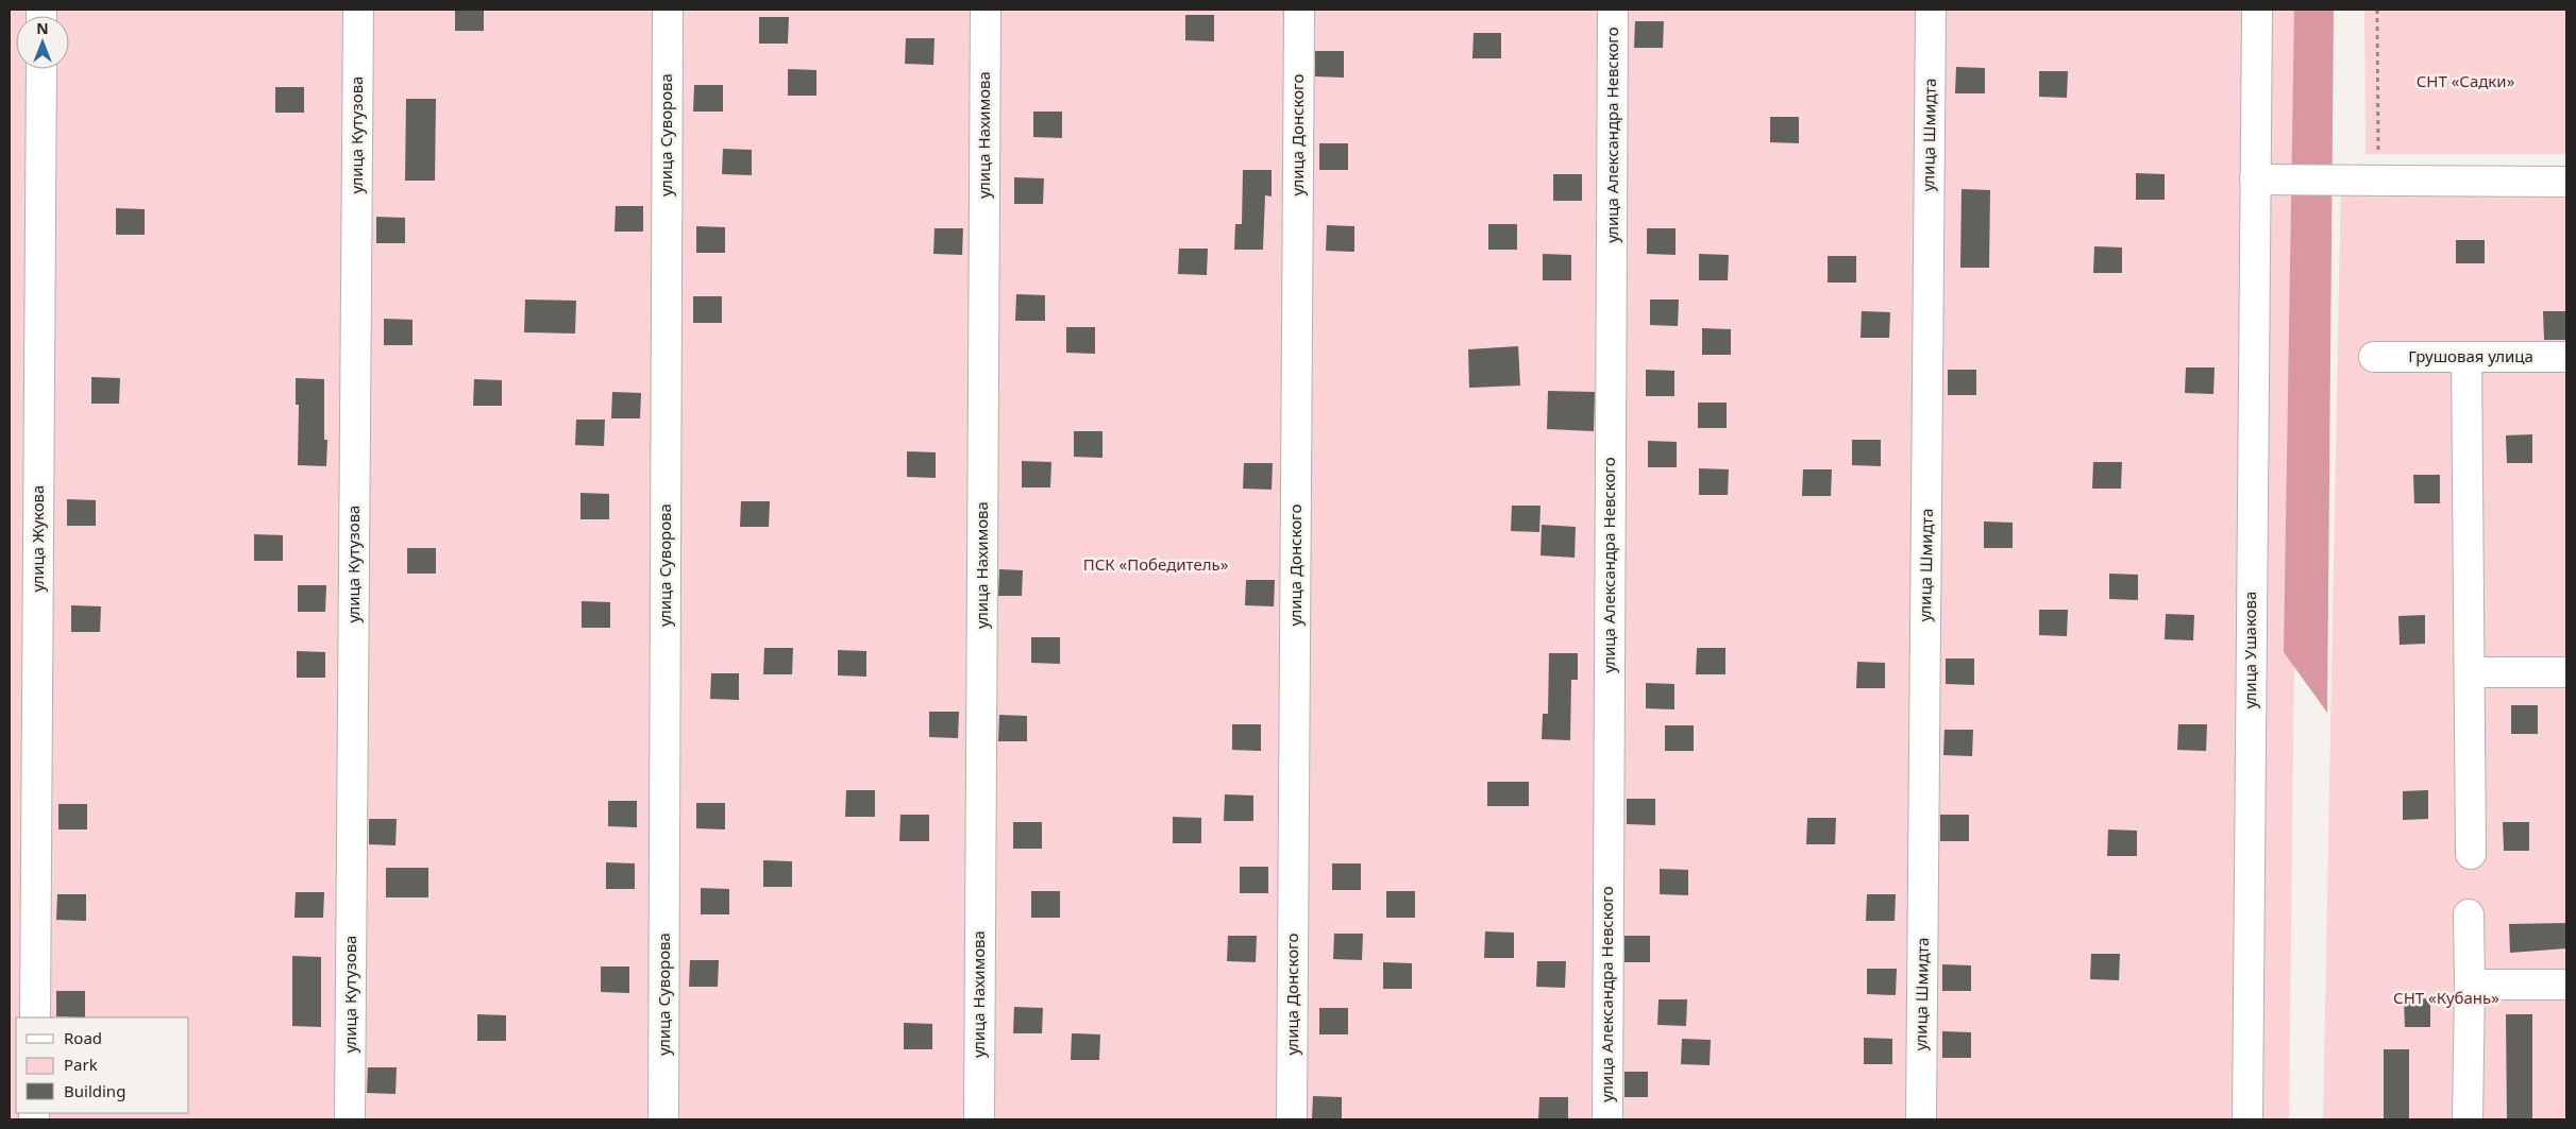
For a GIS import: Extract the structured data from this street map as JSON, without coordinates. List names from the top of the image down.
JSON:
{
  "streets": {
    "street": [
      "улица Кутузова",
      "улица Суворова",
      "улица Нахимова",
      "улица Донского",
      "улица Александра Невского",
      "улица Шмидта",
      "Грушовая улица",
      "улица Жукова",
      "улица Ушакова"
    ]
  },
  "parks": ["СНТ «Садки»", "ПСК «Победитель»", "СНТ «Кубань»"],
  "legend": ["Road", "Park", "Building"],
  "north": "top"
}
